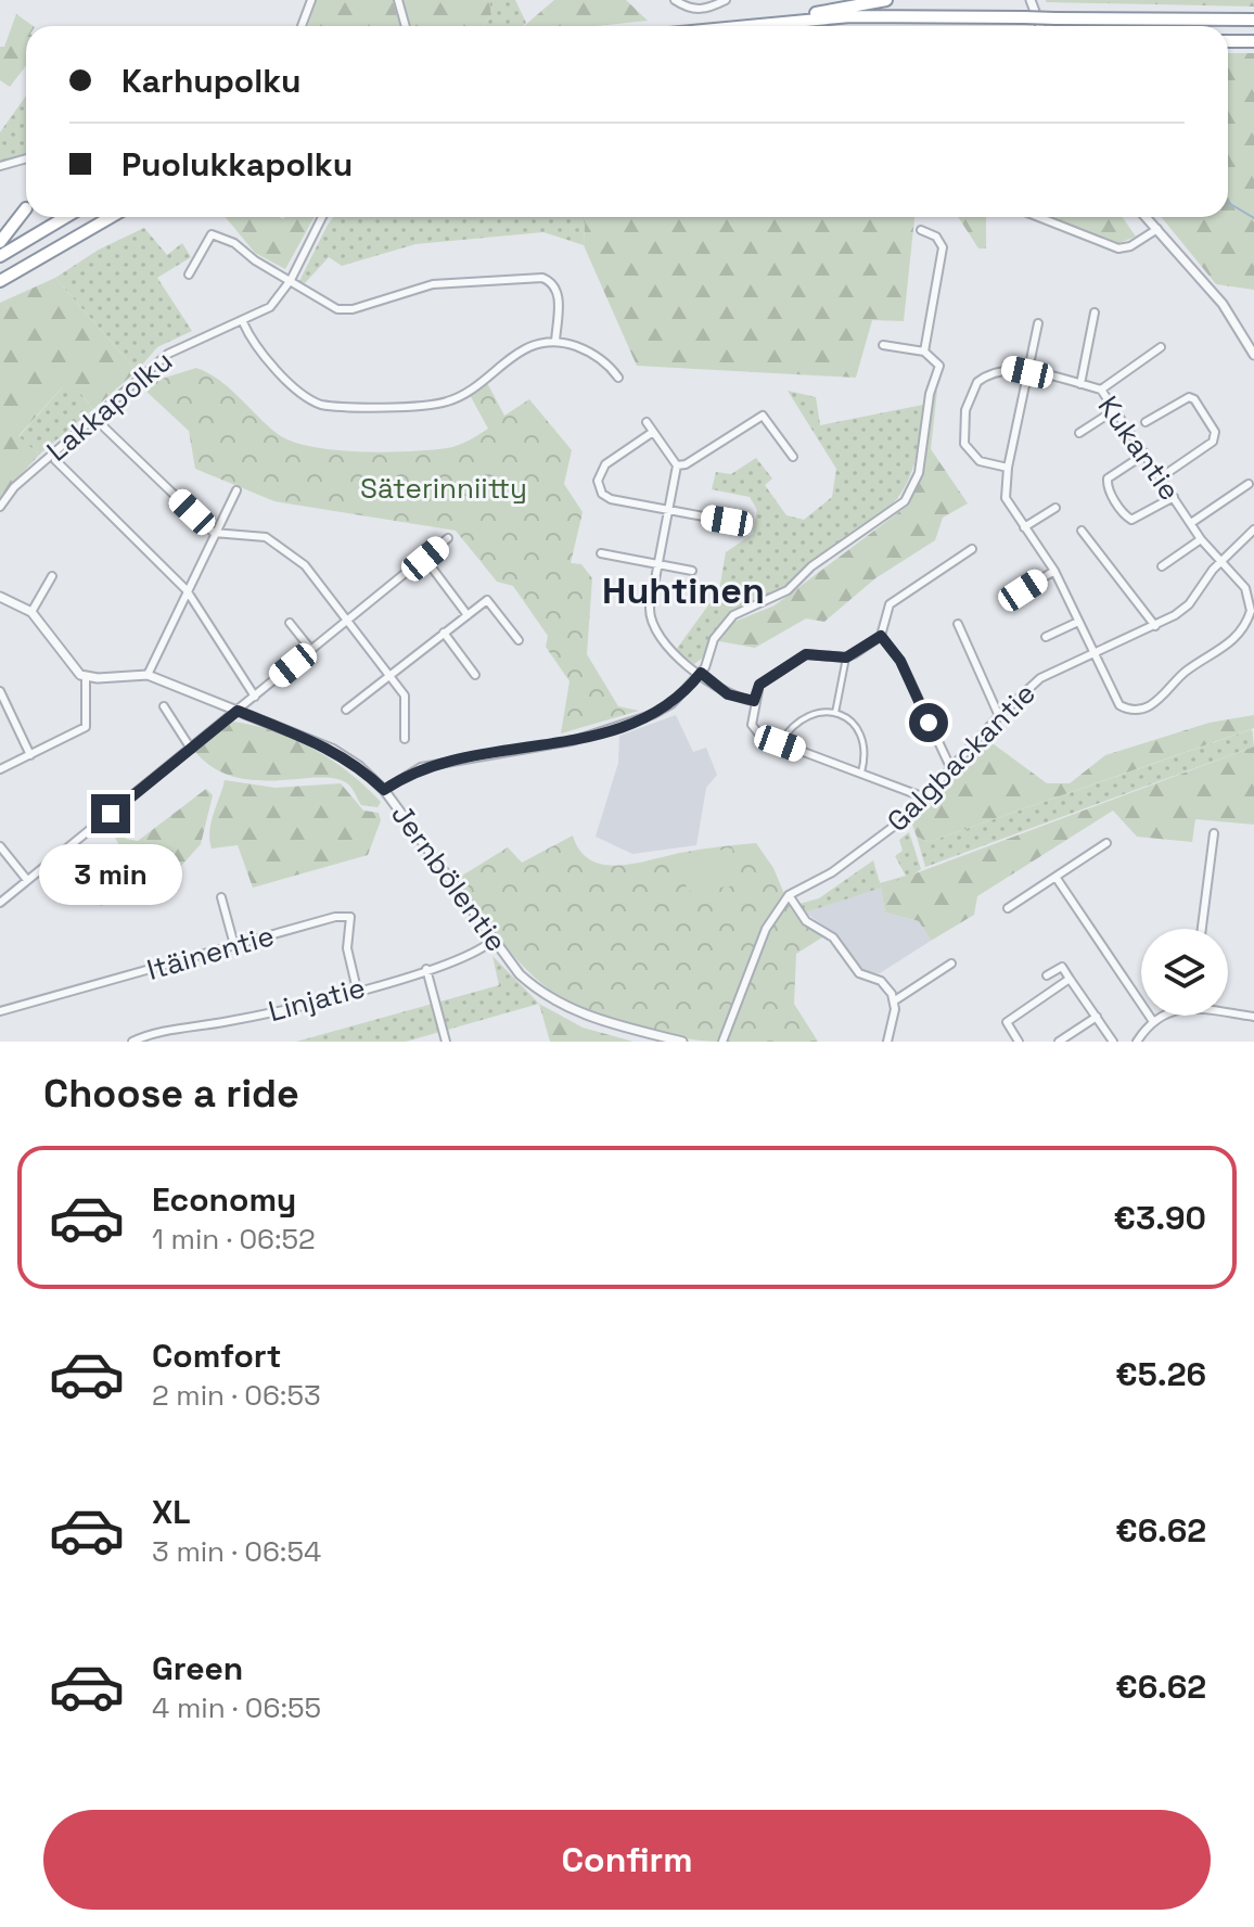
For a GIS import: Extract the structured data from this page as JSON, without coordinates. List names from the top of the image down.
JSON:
{
  "streets": {
    "street": [
      "Lakkapolku",
      "Kukantie",
      "Galgbackantie",
      "Jernbölentie",
      "Itäinentie",
      "Linjatie"
    ]
  },
  "crossings": [
    ["Kukantie", "Galgbackantie"],
    ["Jernbölentie", "Linjatie"],
    ["Itäinentie", "Linjatie"]
  ],
  "districts": ["Huhtinen"],
  "parks": ["Säterinniitty"],
  "page": {
    "banner": ["Karhupolku", "Puolukkapolku"],
    "bubble": "3 min",
    "heading": "Choose a ride",
    "list": [
      {
        "name": "Economy",
        "note": "1 min · 06:52",
        "value": "€3.90"
      },
      {
        "name": "Comfort",
        "note": "2 min · 06:53",
        "value": "€5.26"
      },
      {
        "name": "XL",
        "note": "3 min · 06:54",
        "value": "€6.62"
      },
      {
        "name": "Green",
        "note": "4 min · 06:55",
        "value": "€6.62"
      }
    ],
    "buttons": "Confirm"
  }
}
